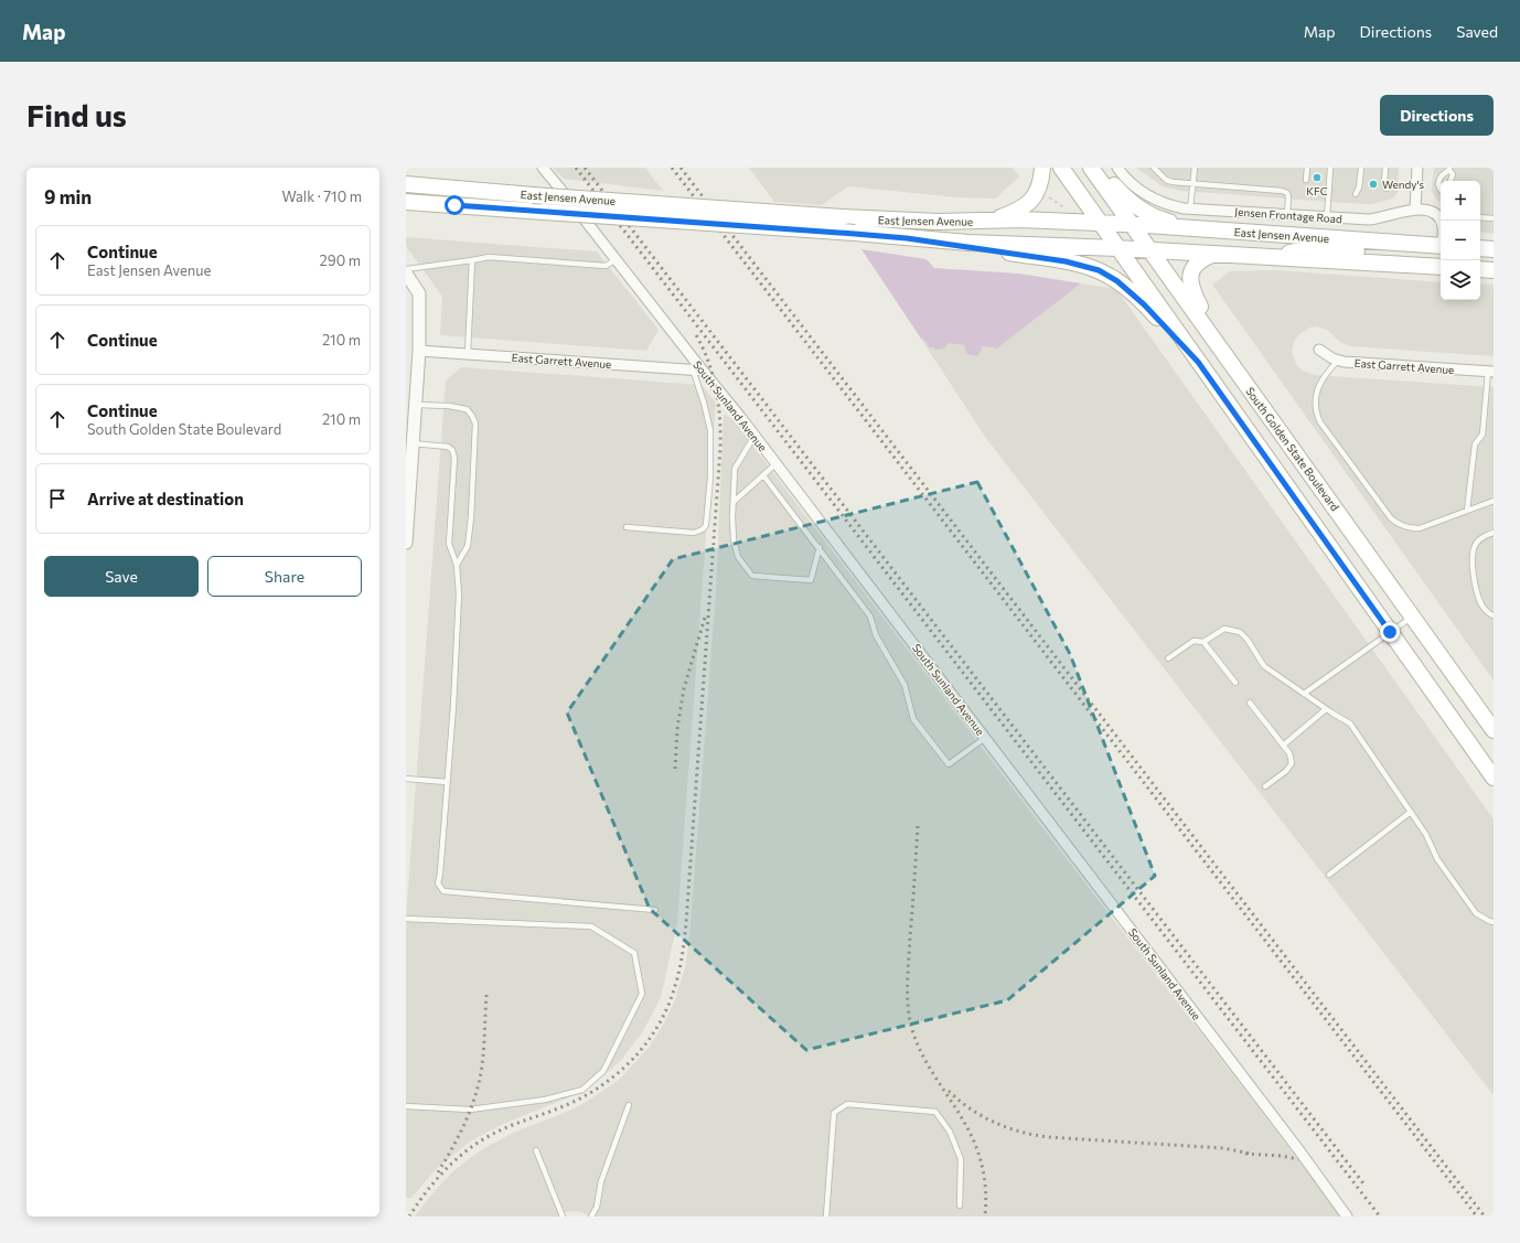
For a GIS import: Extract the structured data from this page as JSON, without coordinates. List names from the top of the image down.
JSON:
{
  "streets": {
    "main road": ["East Jensen Avenue", "South Golden State Boulevard"],
    "street": ["Jensen Frontage Road", "East Garrett Avenue", "South Sunland Avenue"]
  },
  "crossings": [
    ["East Jensen Avenue", "South Golden State Boulevard"],
    ["East Garrett Avenue", "South Sunland Avenue"]
  ],
  "places": ["KFC", "Wendy's"],
  "page": {
    "header": "Map",
    "nav": ["Map", "Directions", "Saved"],
    "buttons": [
      "Directions",
      ["Save", "Share"]
    ],
    "title": "Find us",
    "heading": ["9 min", "Walk · 710 m"],
    "map_buttons": ["+", "−"],
    "list": [
      ["Continue", "East Jensen Avenue", "290 m"],
      ["Continue", "210 m"],
      ["Continue", "South Golden State Boulevard", "210 m"],
      "Arrive at destination"
    ]
  }
}
